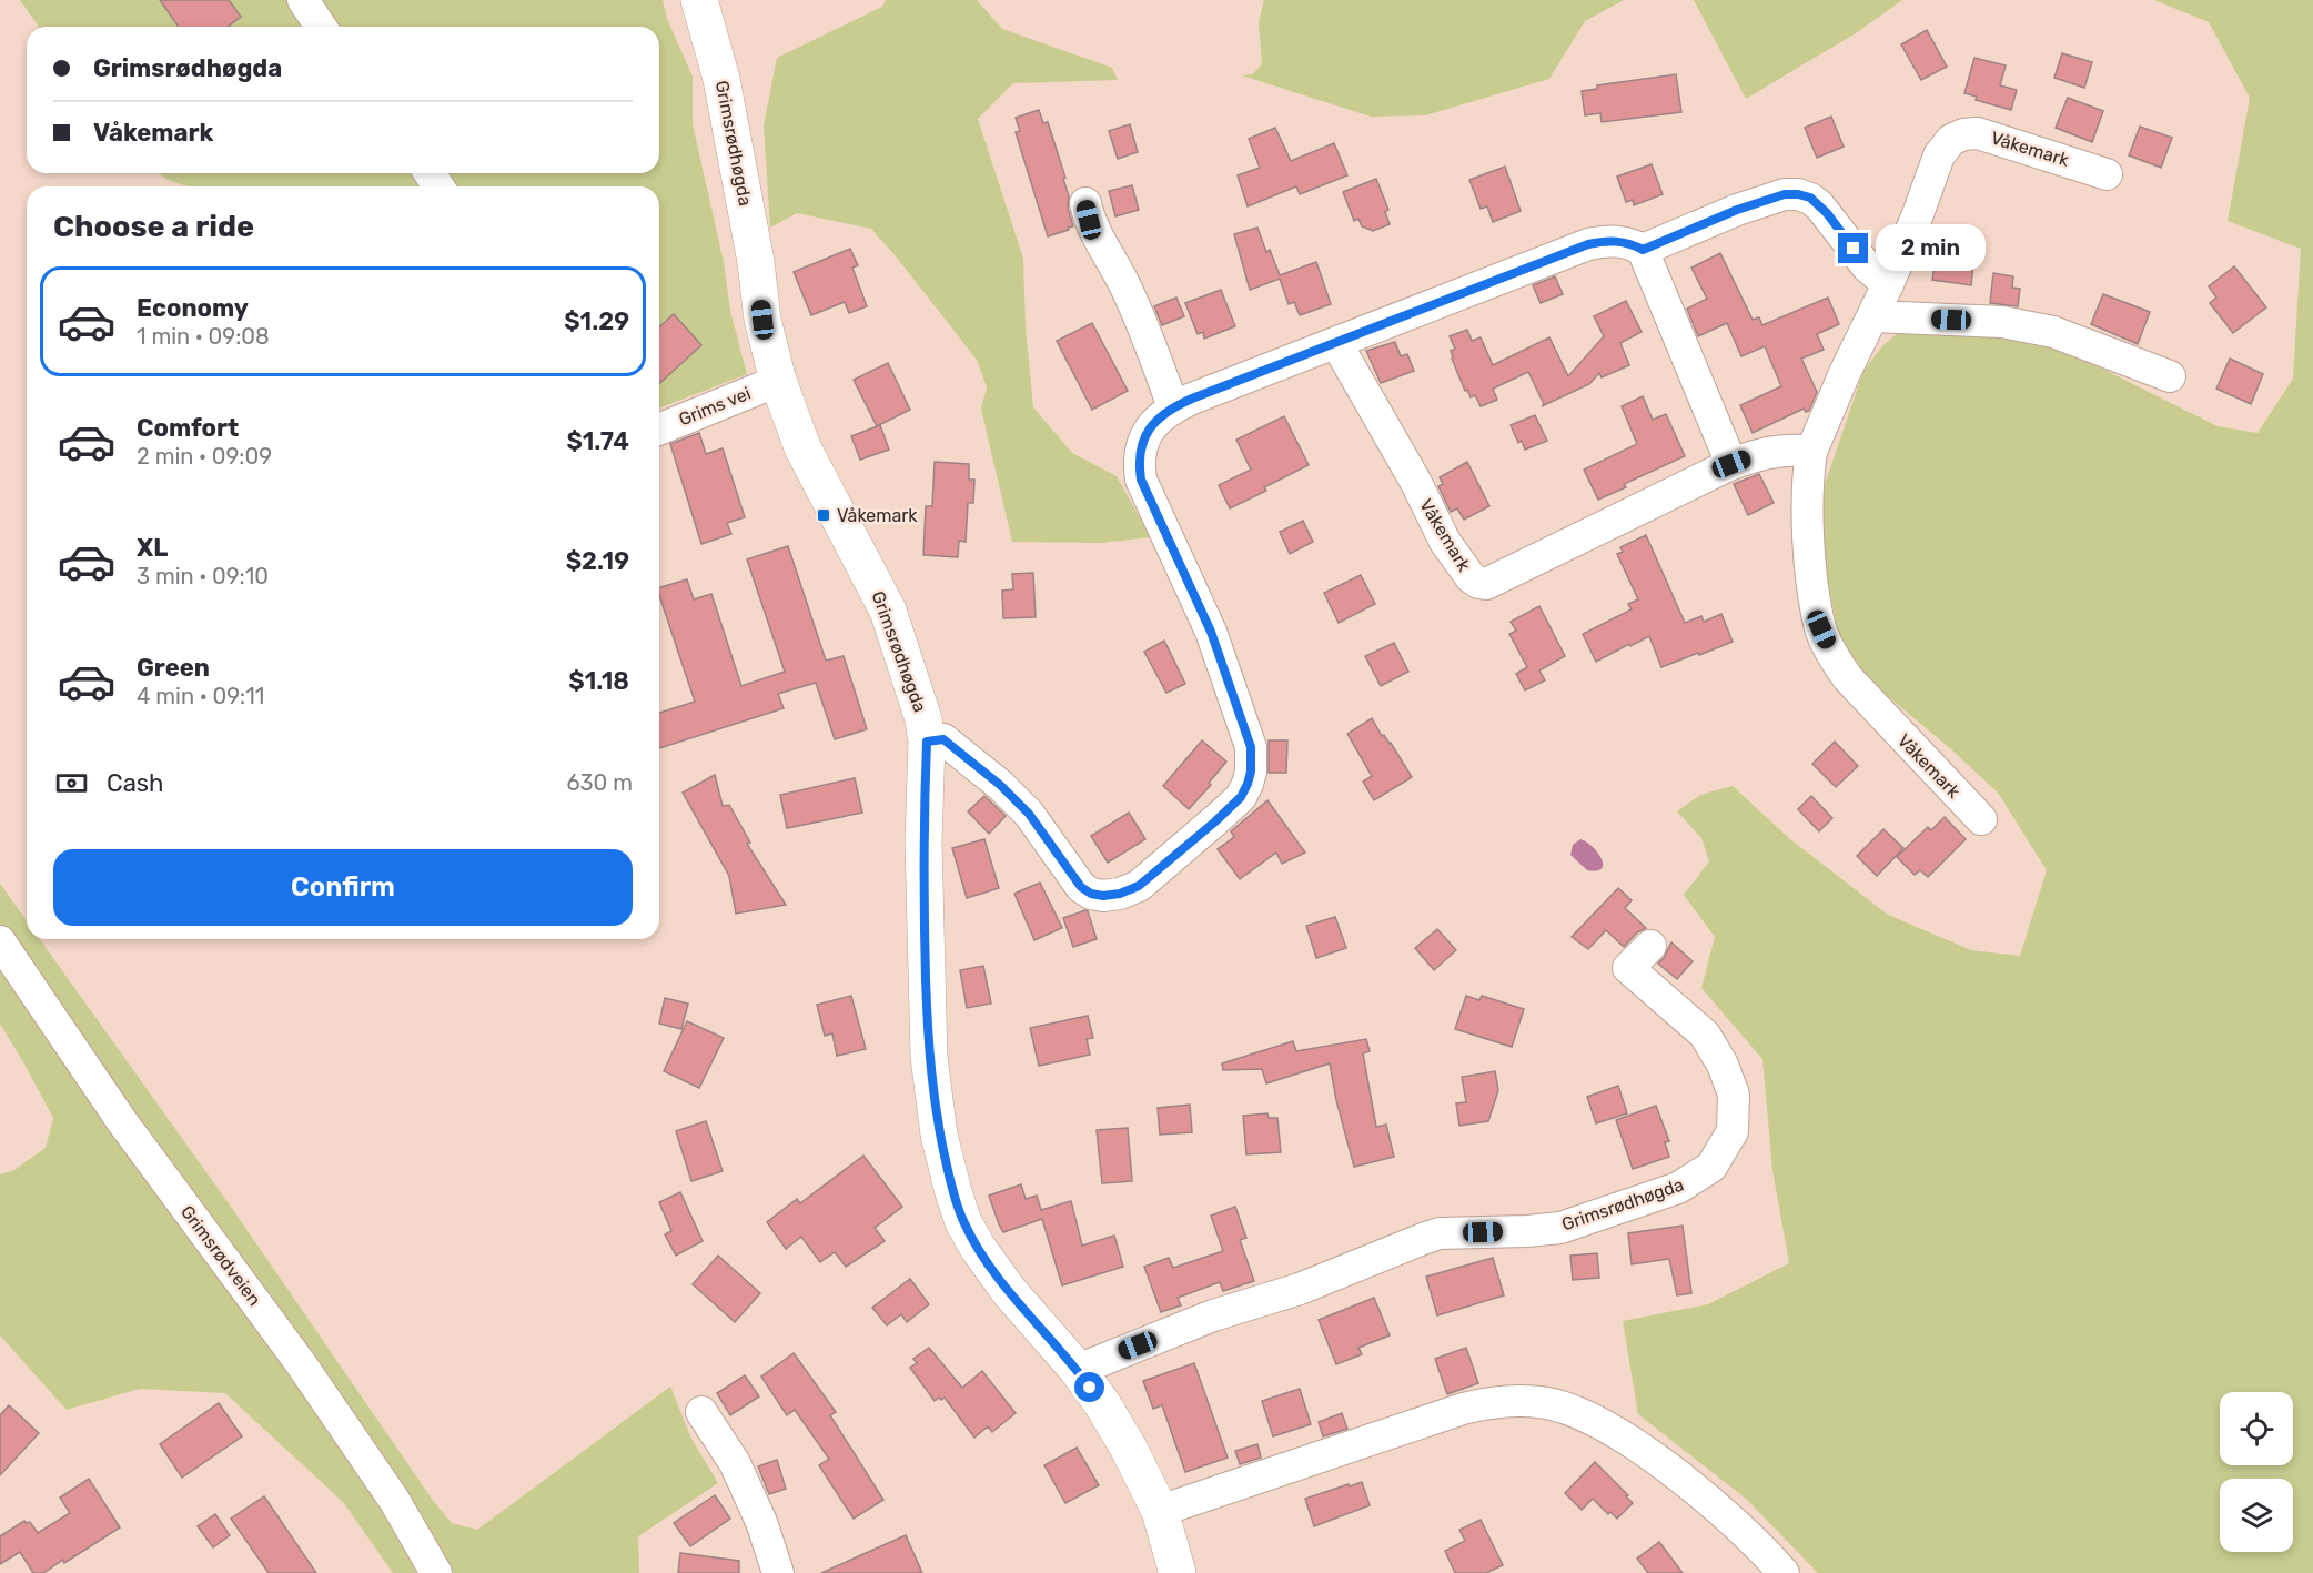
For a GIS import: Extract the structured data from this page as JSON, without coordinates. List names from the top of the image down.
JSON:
{
  "streets": {
    "main road": ["Grimsrødhøgda"],
    "street": ["Våkemark", "Grims vei", "Grimsrødveien"]
  },
  "crossings": [
    ["Grimsrødhøgda", "Grims vei"]
  ],
  "places": {
    "transit": ["Våkemark"]
  },
  "page": {
    "banner": ["Grimsrødhøgda", "Våkemark"],
    "heading": "Choose a ride",
    "bubble": "2 min",
    "list": [
      {
        "name": "Economy",
        "note": "1 min · 09:08",
        "value": "$1.29"
      },
      {
        "name": "Comfort",
        "note": "2 min · 09:09",
        "value": "$1.74"
      },
      {
        "name": "XL",
        "note": "3 min · 09:10",
        "value": "$2.19"
      },
      {
        "name": "Green",
        "note": "4 min · 09:11",
        "value": "$1.18"
      }
    ],
    "pay": ["Cash", "630 m"],
    "buttons": "Confirm"
  }
}
